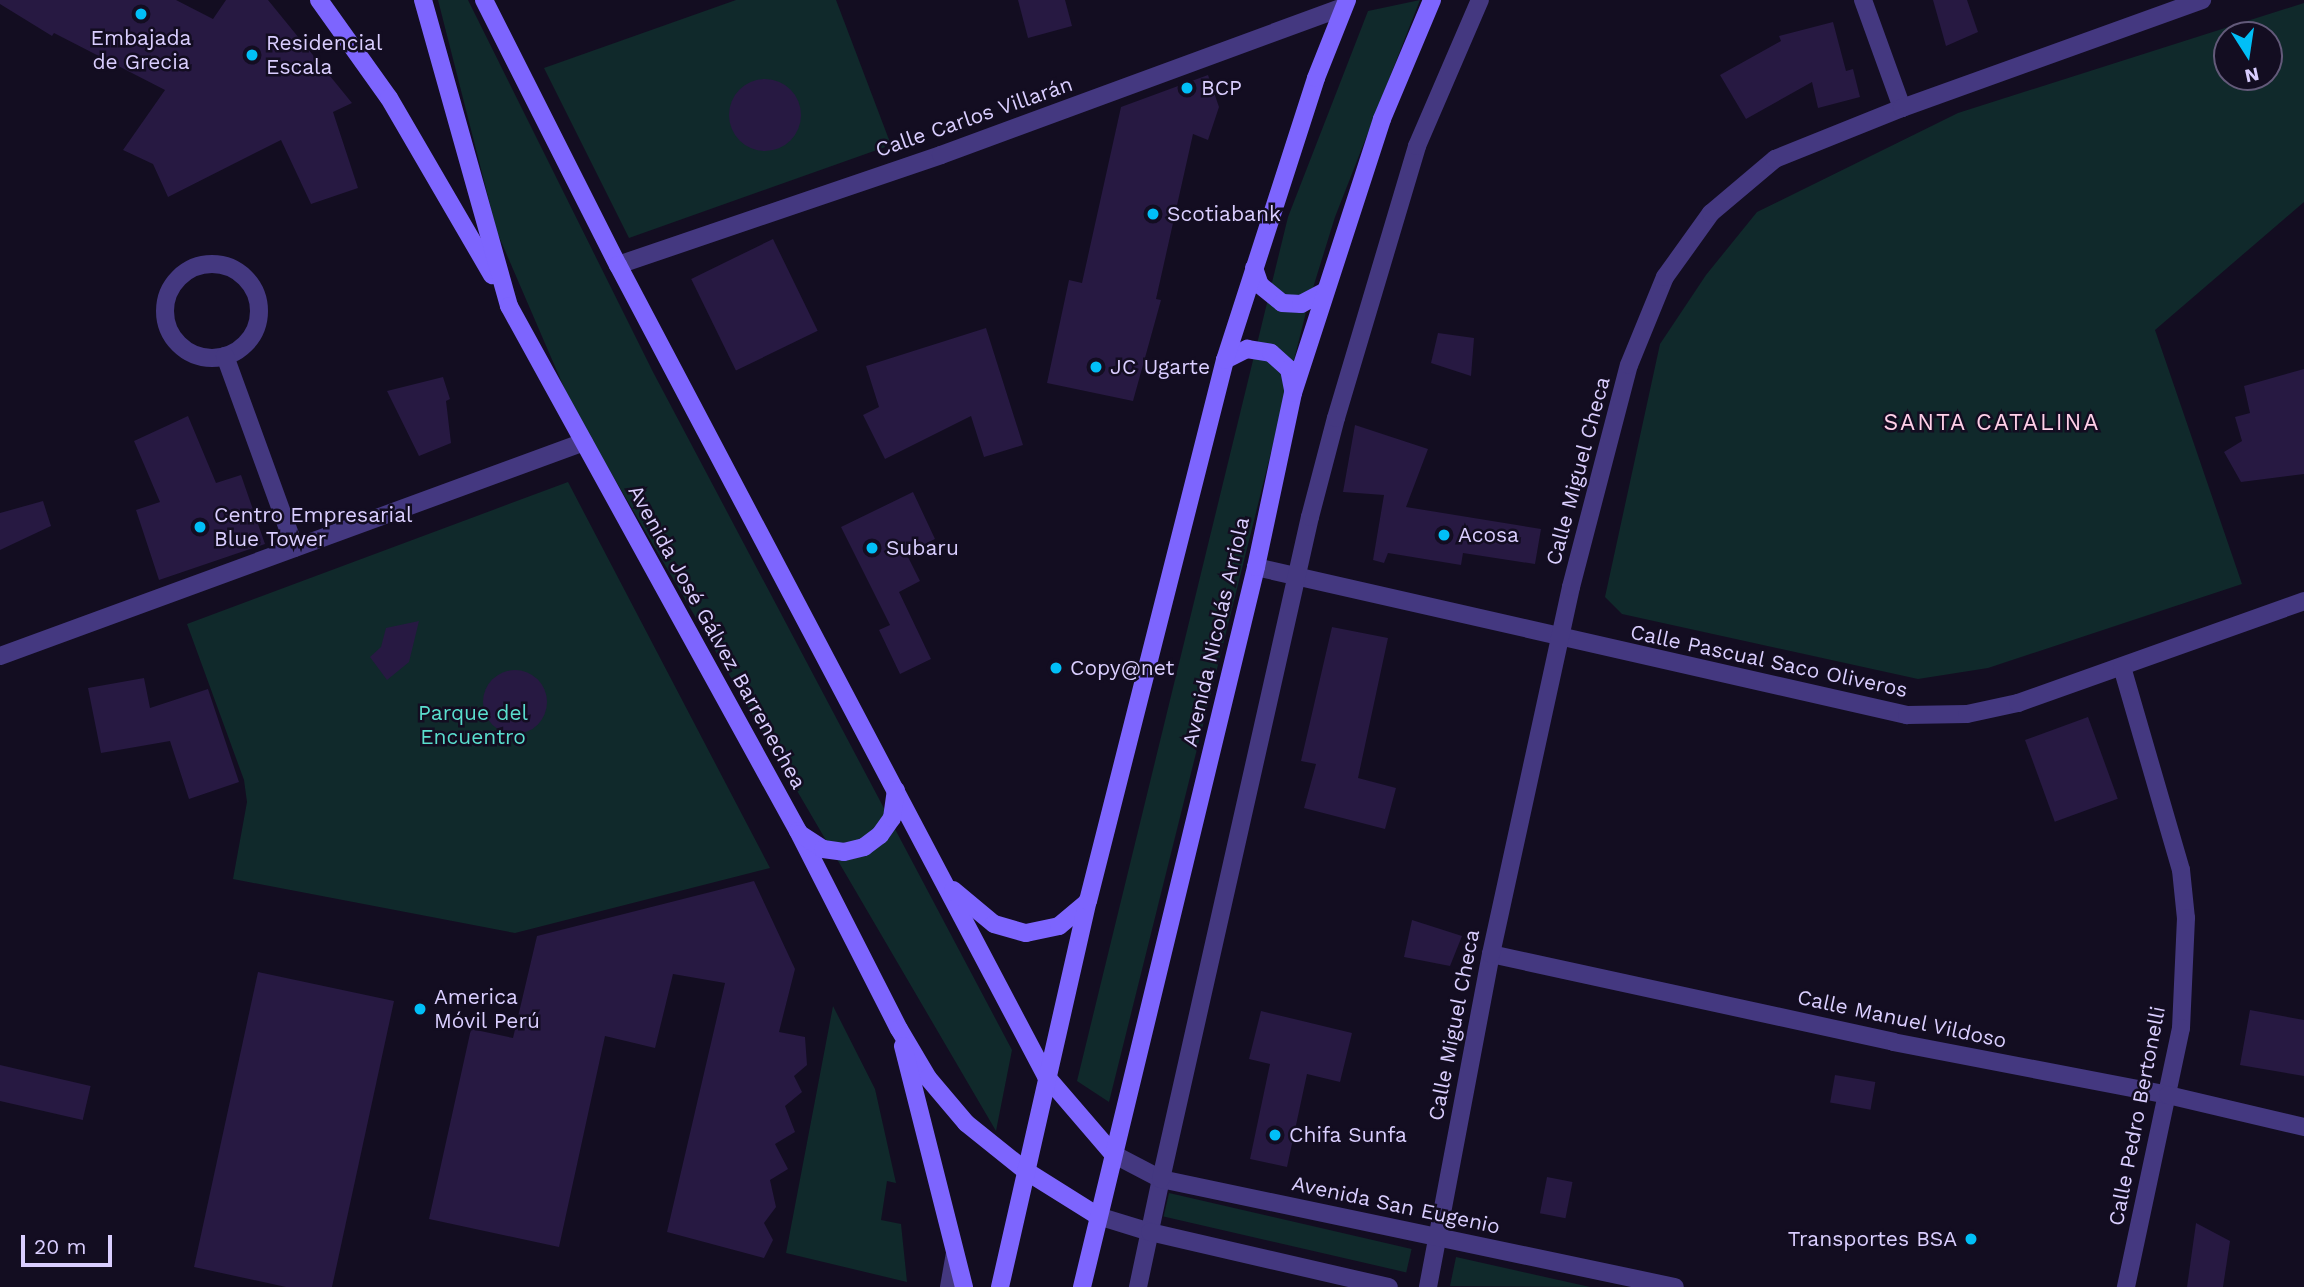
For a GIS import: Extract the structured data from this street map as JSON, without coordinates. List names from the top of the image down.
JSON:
{
  "streets": {
    "main road": ["Avenida Nicolás Arriola", "Avenida José Gálvez Barrenechea"],
    "street": [
      "Calle Carlos Villarán",
      "Calle Miguel Checa",
      "Calle Pascual Saco Oliveros",
      "Calle Manuel Vildoso",
      "Calle Pedro Bertonelli",
      "Avenida San Eugenio"
    ]
  },
  "crossings": [
    ["Calle Miguel Checa", "Calle Pascual Saco Oliveros"],
    ["Calle Miguel Checa", "Calle Manuel Vildoso"],
    ["Calle Miguel Checa", "Avenida San Eugenio"],
    ["Avenida Nicolás Arriola", "Avenida José Gálvez Barrenechea"],
    ["Avenida Nicolás Arriola", "Calle Pascual Saco Oliveros"],
    ["Avenida Nicolás Arriola", "Avenida San Eugenio"],
    ["Calle Pascual Saco Oliveros", "Calle Pedro Bertonelli"],
    ["Calle Manuel Vildoso", "Calle Pedro Bertonelli"]
  ],
  "districts": ["SANTA CATALINA"],
  "parks": ["Parque del Encuentro"],
  "places": [
    "Embajada de Grecia",
    "Residencial Escala",
    "BCP",
    "Scotiabank",
    "JC Ugarte",
    "Centro Empresarial Blue Tower",
    "Acosa",
    "Subaru",
    "Copy@net",
    "America Móvil Perú",
    "Chifa Sunfa",
    "Transportes BSA"
  ],
  "scale_bar": "20 m",
  "north": "bottom"
}
